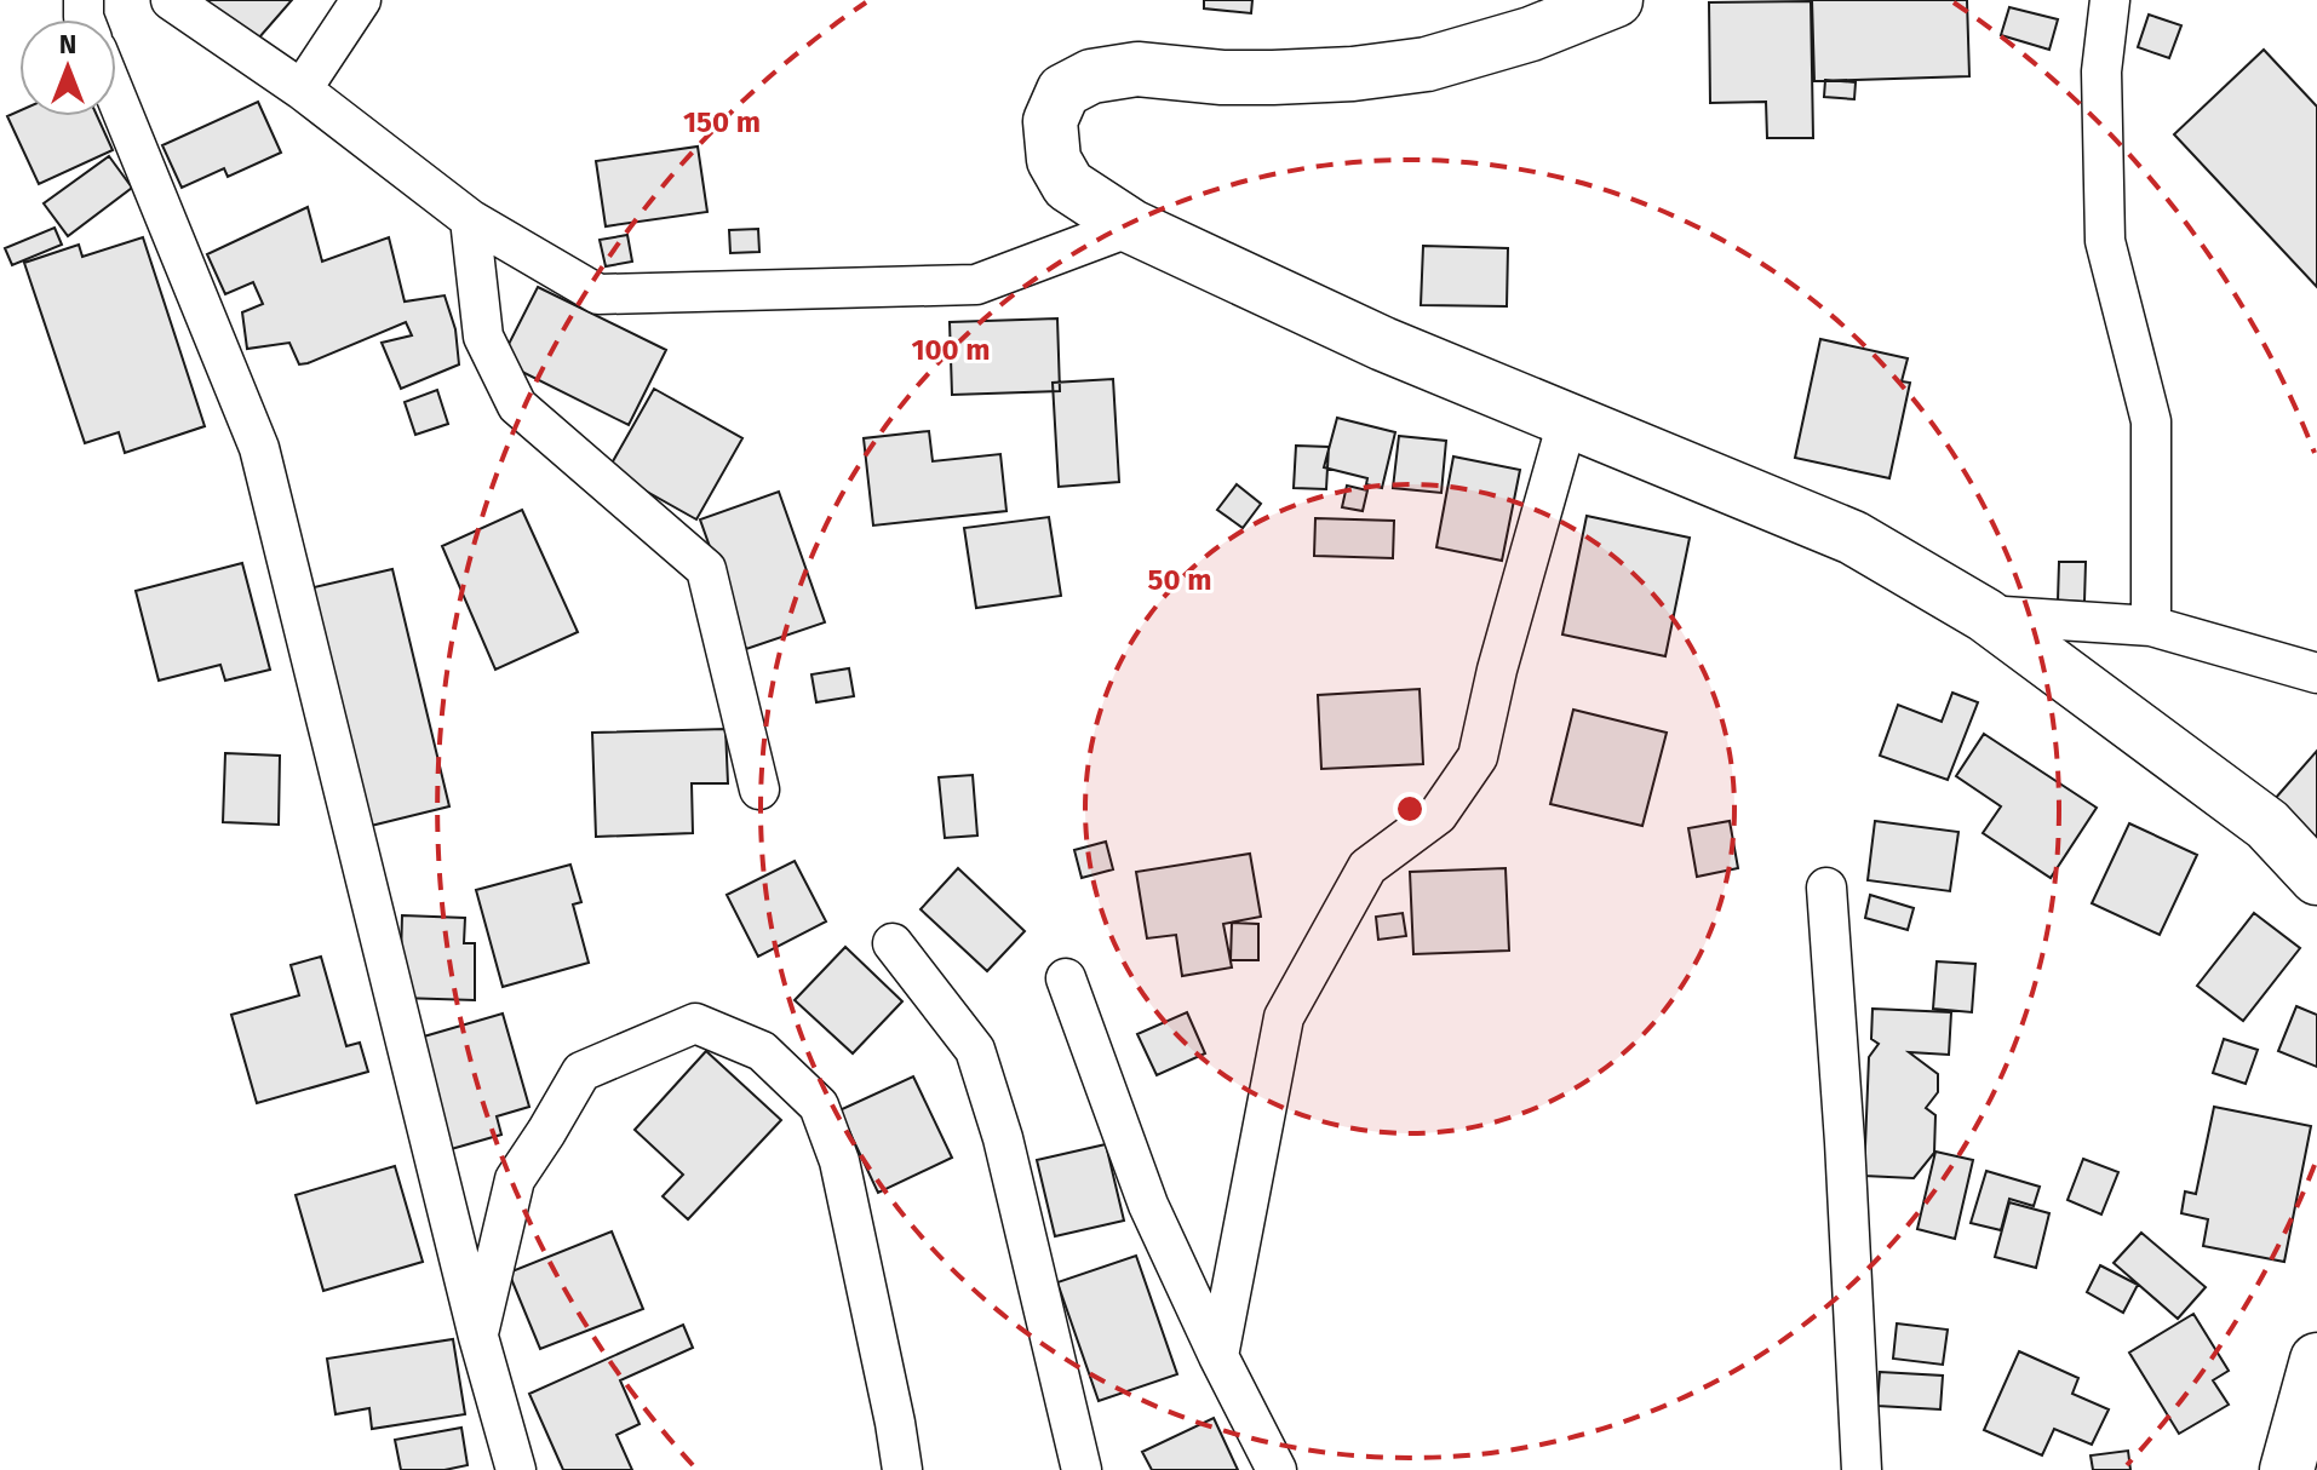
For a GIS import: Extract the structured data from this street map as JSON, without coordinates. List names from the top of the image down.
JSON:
{
  "north": "top",
  "rings": ["150 m", "100 m", "50 m"]
}
